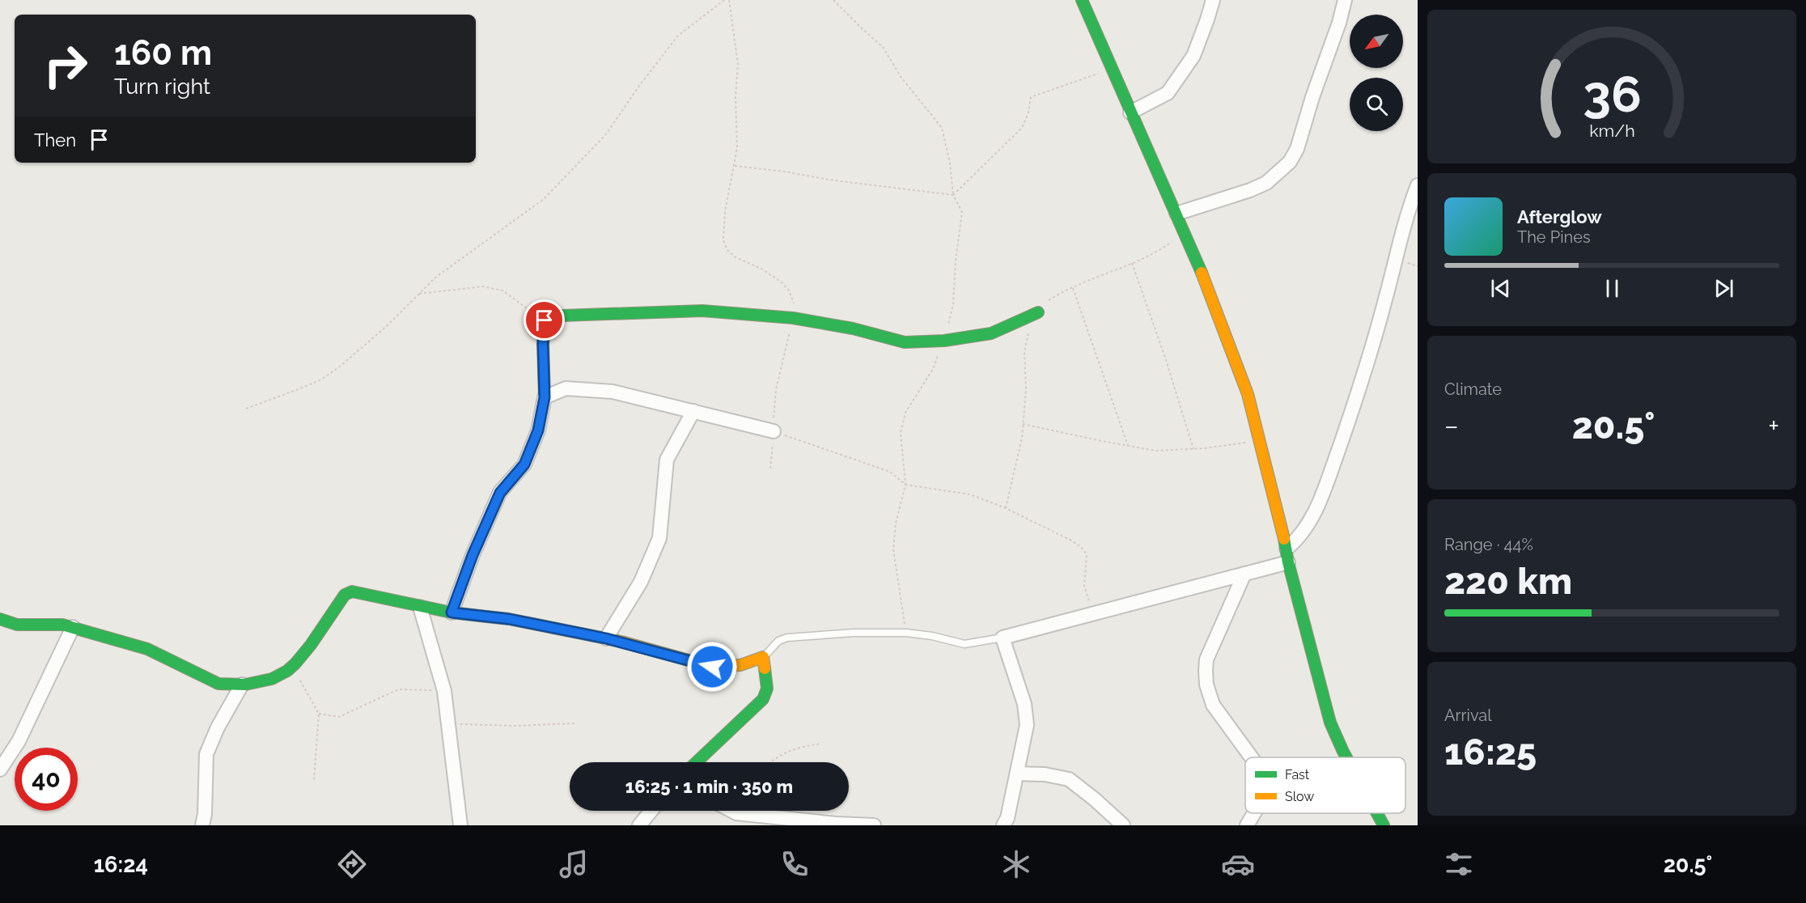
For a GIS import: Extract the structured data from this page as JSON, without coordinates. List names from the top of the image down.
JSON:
{
  "legend": ["Fast", "Slow"],
  "north": "bottom left",
  "page": {
    "turn": ["160 m", "Turn right"],
    "then": "Then",
    "song": ["Afterglow", "The Pines"],
    "tile": [
      "Climate",
      ["Range · 44%", "220 km"],
      ["Arrival", "16:25"]
    ],
    "heat": ["−", "20.5°", "+"],
    "limit": "40",
    "trip": "16:25 · 1 min · 350 m",
    "tabs": ["16:24", "20.5°"],
    "gauge": ["36", "km/h"]
  }
}
